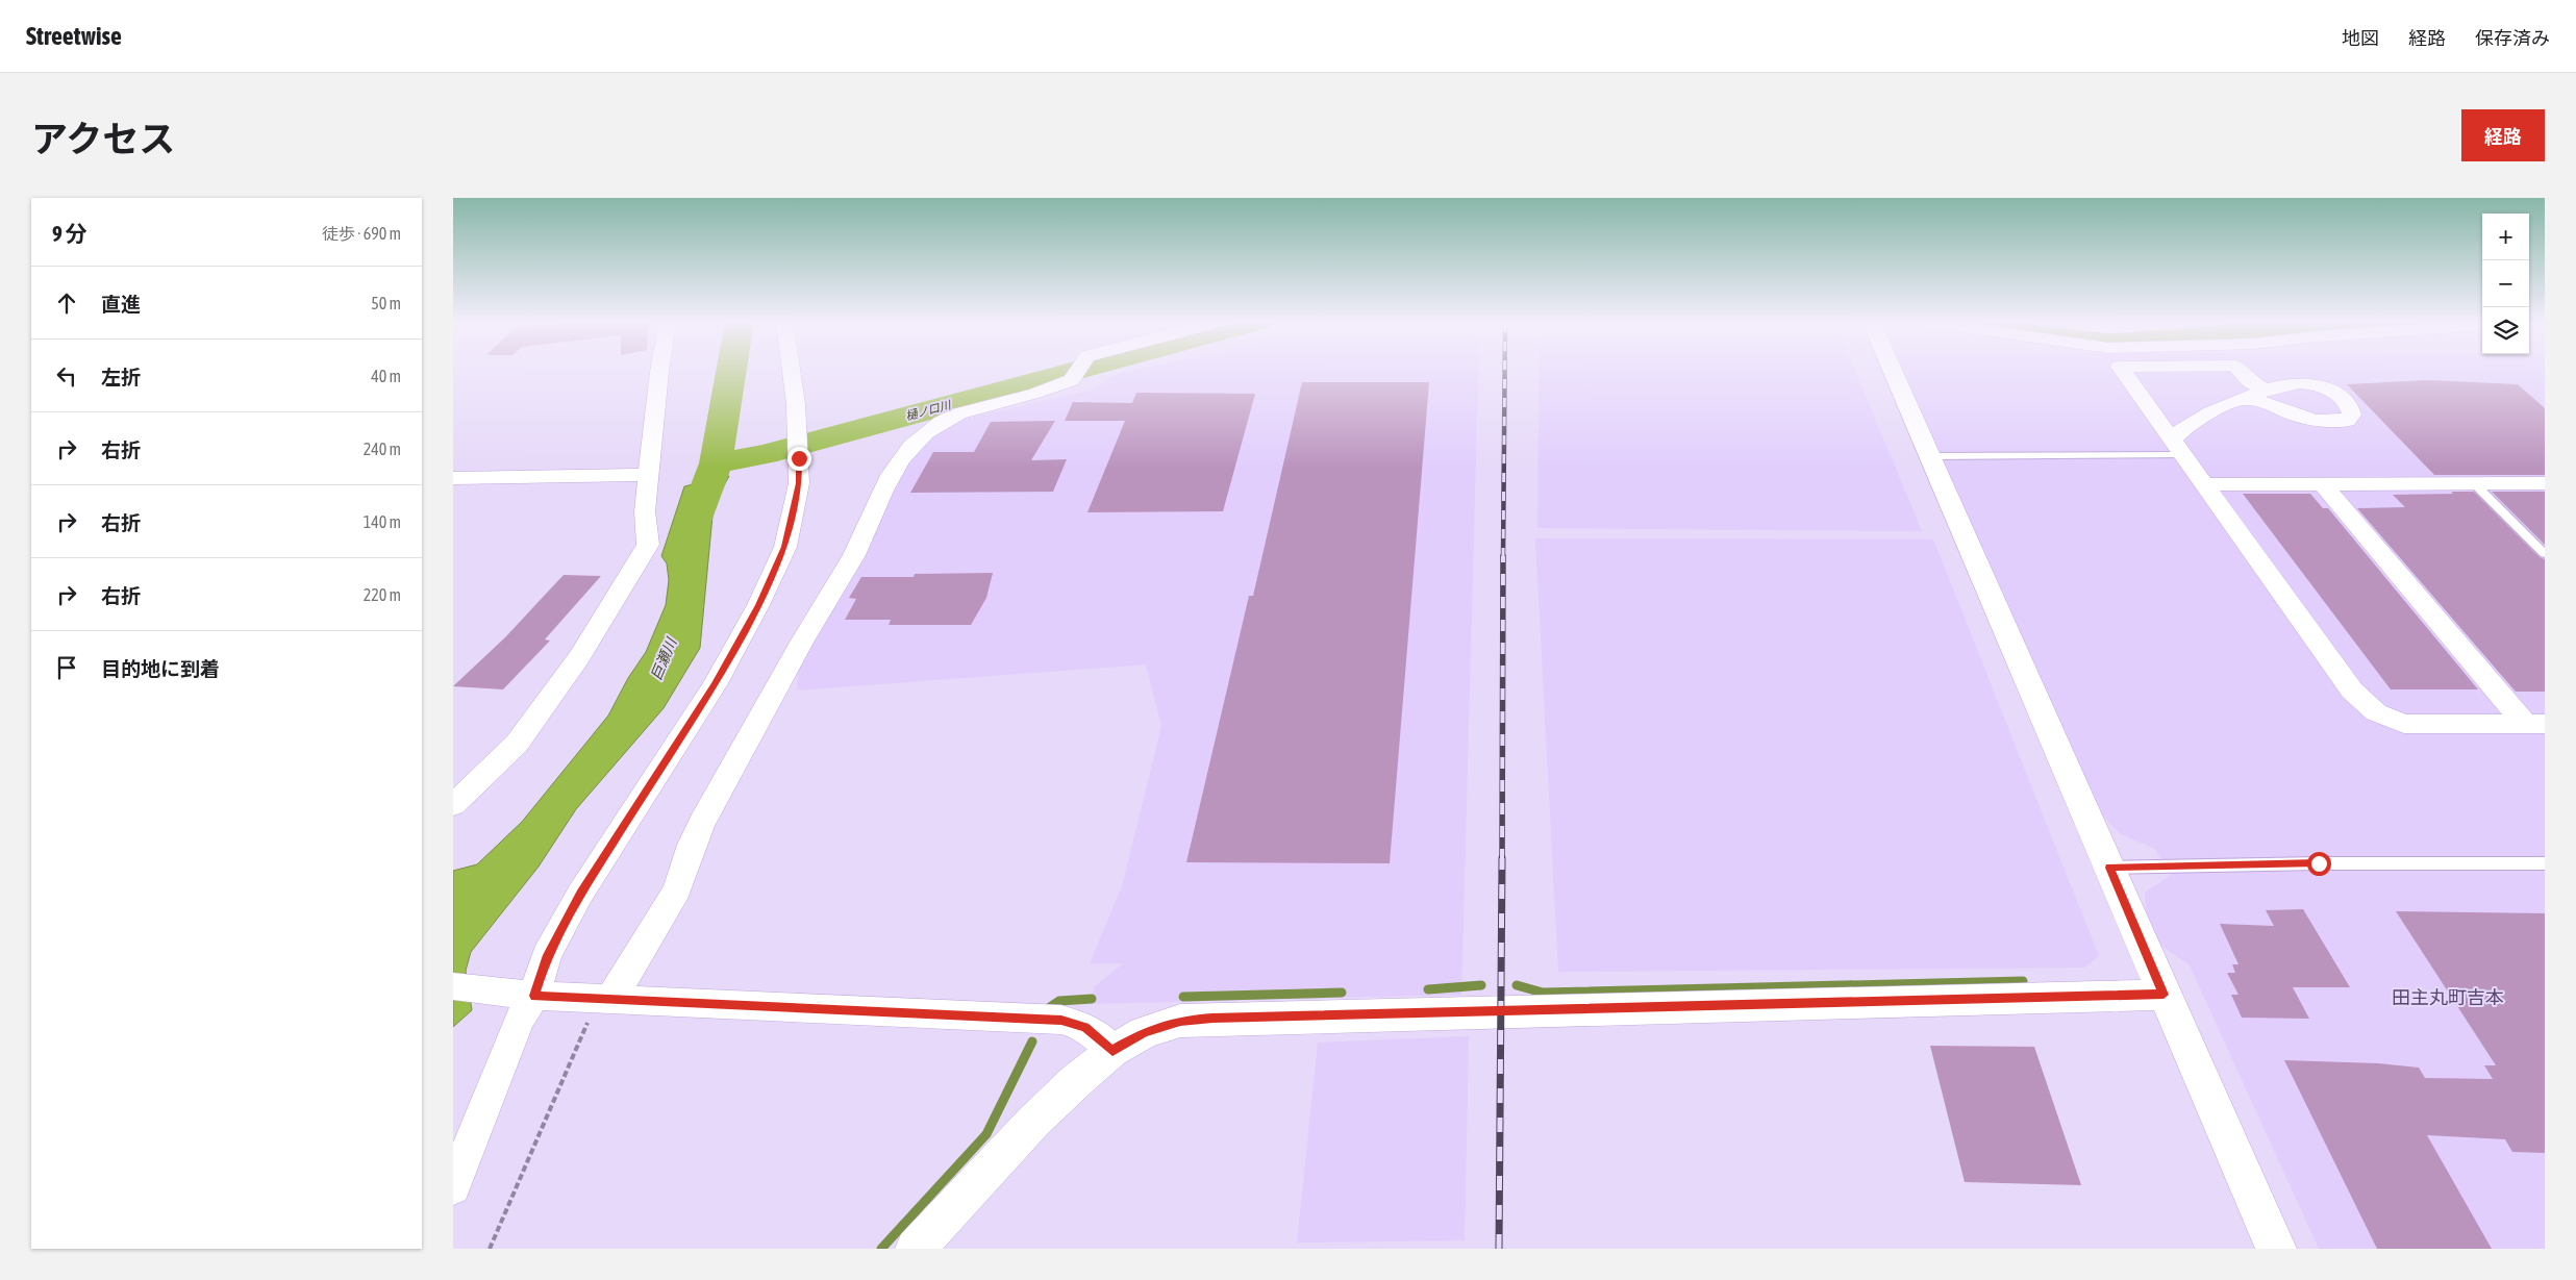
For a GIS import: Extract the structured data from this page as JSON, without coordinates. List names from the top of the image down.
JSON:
{
  "districts": ["田主丸町吉本"],
  "water": ["樋ノ口川", "巨瀬川"],
  "page": {
    "header": "Streetwise",
    "nav": ["地図", "経路", "保存済み"],
    "title": "アクセス",
    "buttons": "経路",
    "heading": ["9 分", "徒歩 · 690 m"],
    "map_buttons": ["+", "−"],
    "list": [
      ["直進", "50 m"],
      ["左折", "40 m"],
      ["右折", "240 m"],
      ["右折", "140 m"],
      ["右折", "220 m"],
      "目的地に到着"
    ]
  }
}
